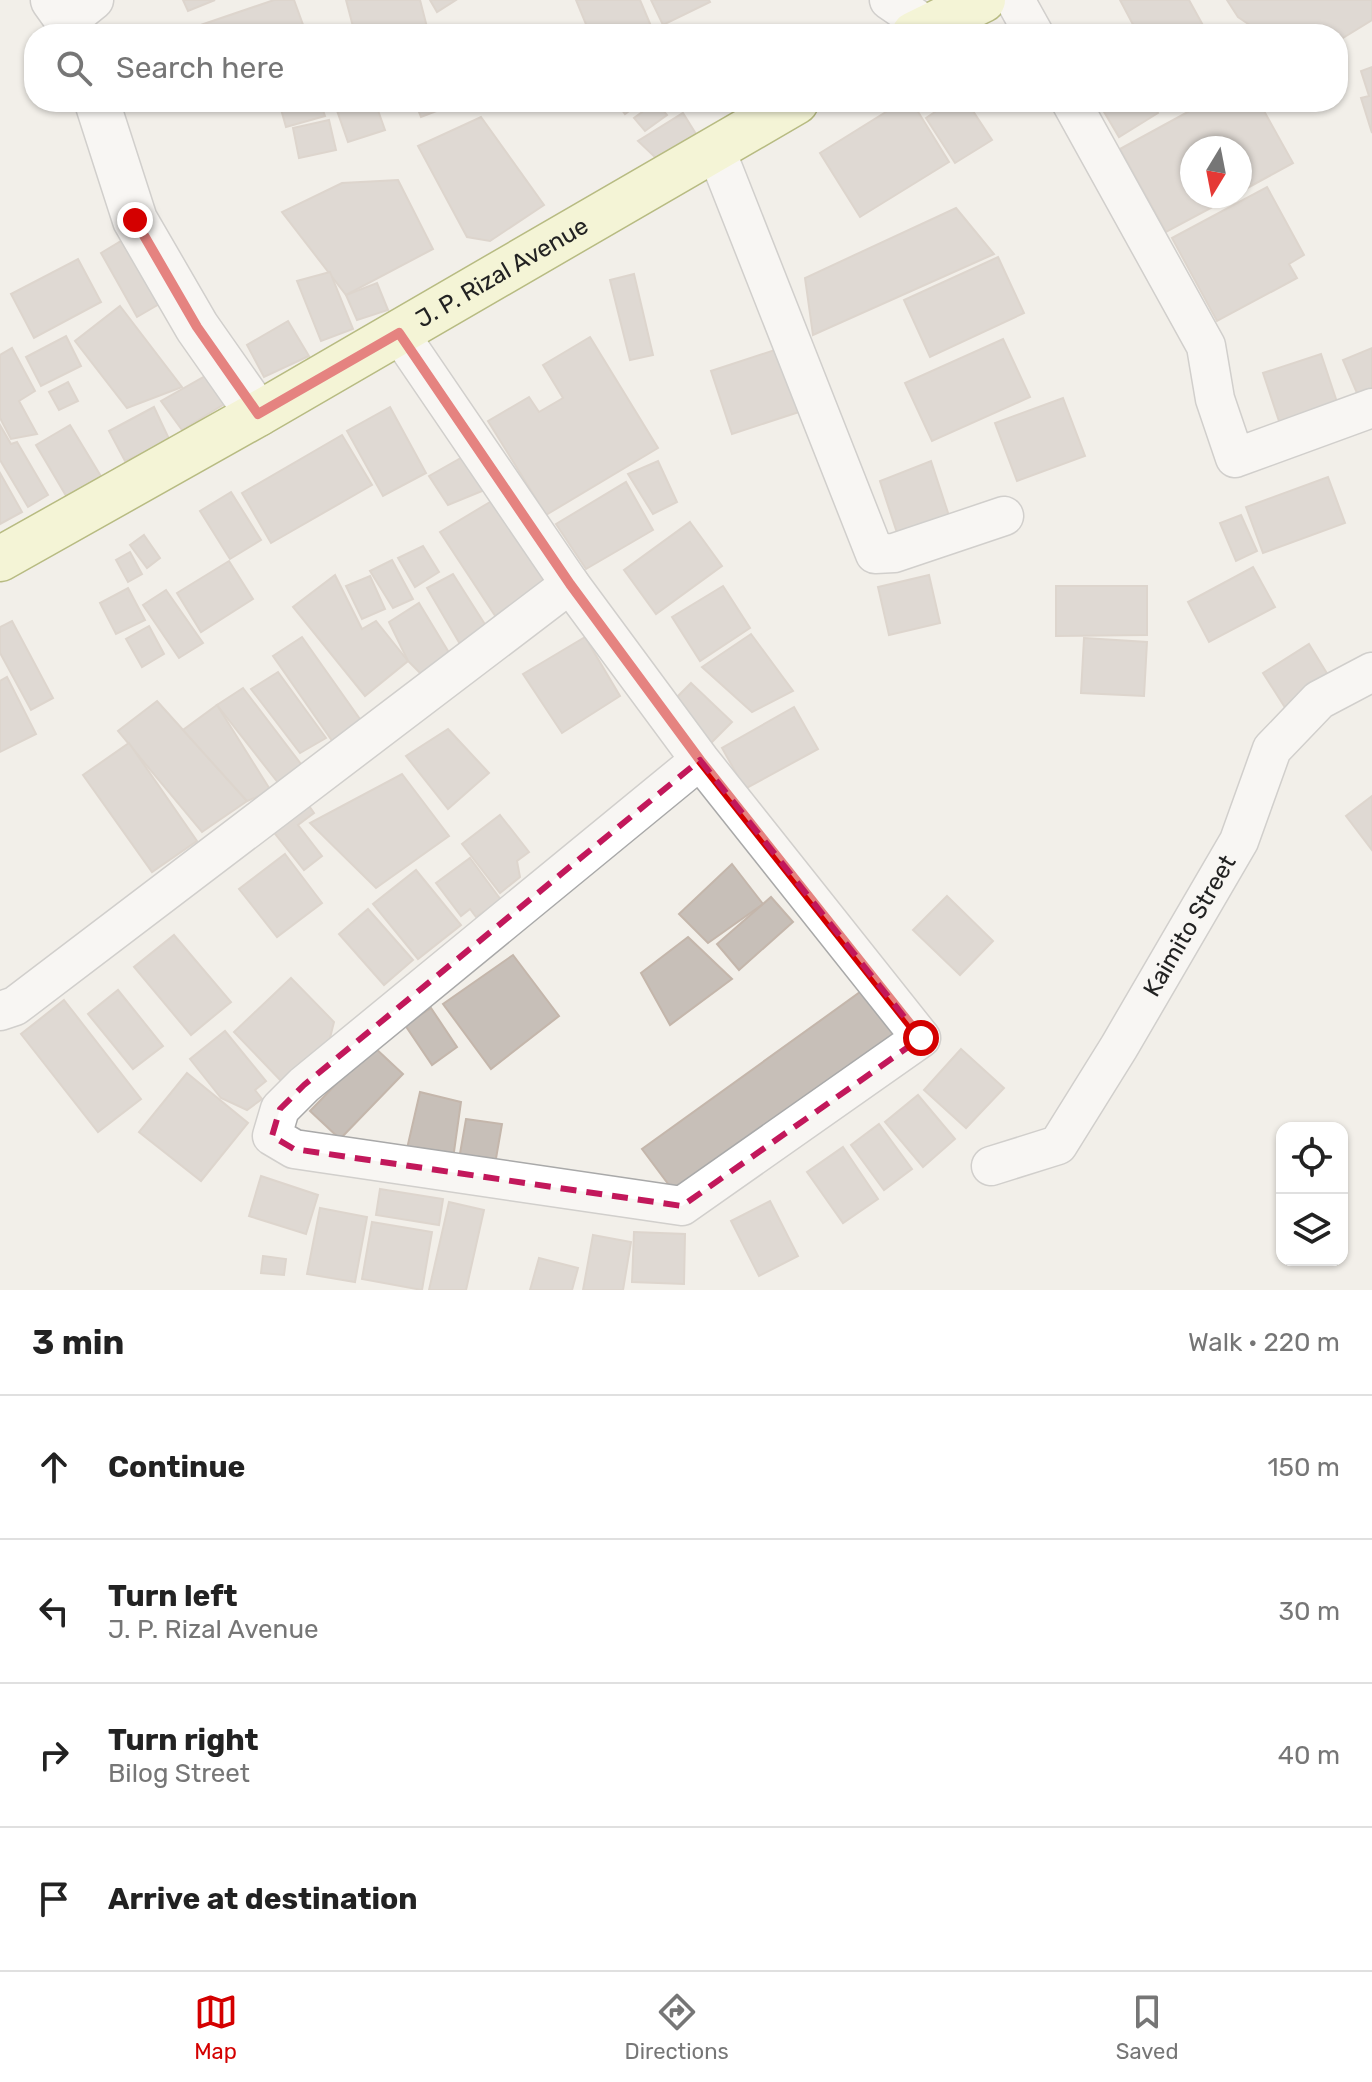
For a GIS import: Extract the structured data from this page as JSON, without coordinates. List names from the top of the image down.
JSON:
{
  "streets": {
    "main road": ["J. P. Rizal Avenue"],
    "street": ["Kaimito Street"]
  },
  "north": "bottom",
  "page": {
    "search": "Search here",
    "heading": ["3 min", "Walk · 220 m"],
    "list": [
      ["Continue", "150 m"],
      ["Turn left", "J. P. Rizal Avenue", "30 m"],
      ["Turn right", "Bilog Street", "40 m"],
      "Arrive at destination"
    ],
    "nav": ["Map", "Directions", "Saved"]
  }
}
